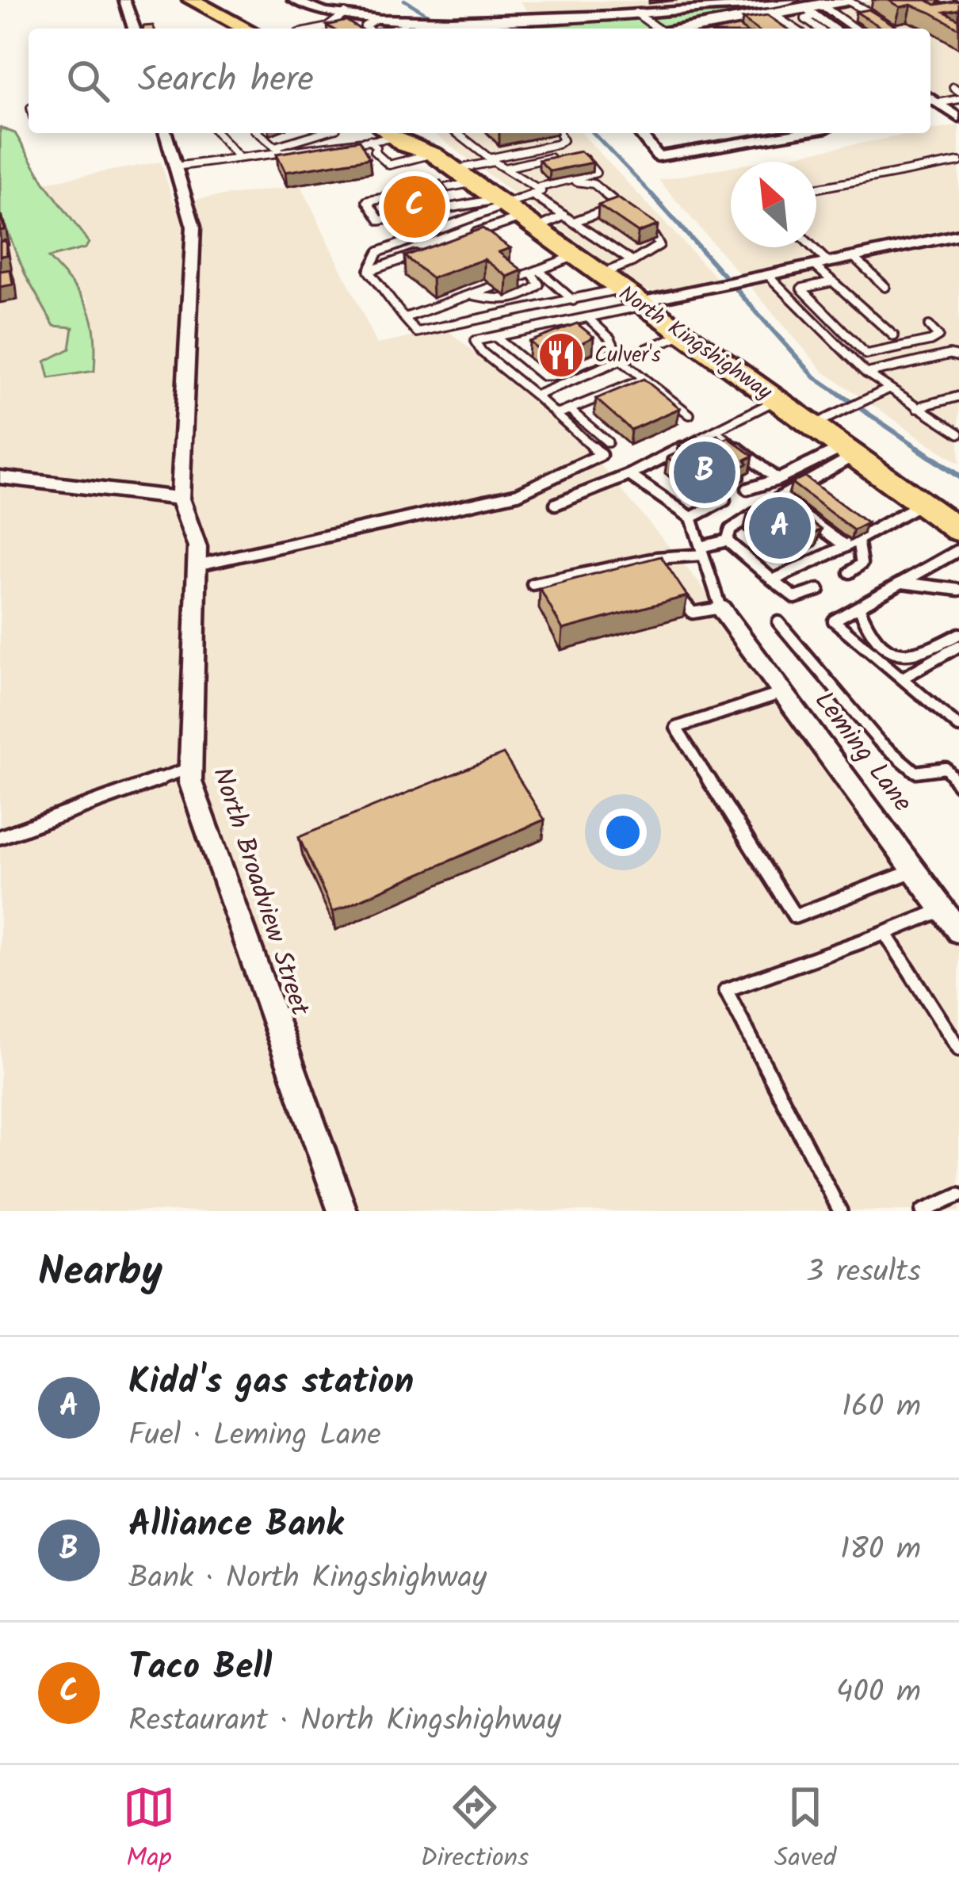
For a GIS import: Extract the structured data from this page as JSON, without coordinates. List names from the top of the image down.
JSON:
{
  "streets": {
    "main road": ["North Kingshighway"],
    "street": ["Leming Lane", "North Broadview Street"]
  },
  "places": {
    "restaurant": ["Culver's"]
  },
  "north": "top left",
  "page": {
    "search": "Search here",
    "pins": ["C", "B", "A"],
    "heading": ["Nearby", "3 results"],
    "list": [
      {
        "mark": "A",
        "name": "Kidd's gas station",
        "note": "Fuel · Leming Lane",
        "value": "160 m"
      },
      {
        "mark": "B",
        "name": "Alliance Bank",
        "note": "Bank · North Kingshighway",
        "value": "180 m"
      },
      {
        "mark": "C",
        "name": "Taco Bell",
        "note": "Restaurant · North Kingshighway",
        "value": "400 m"
      }
    ],
    "nav": ["Map", "Directions", "Saved"]
  }
}
